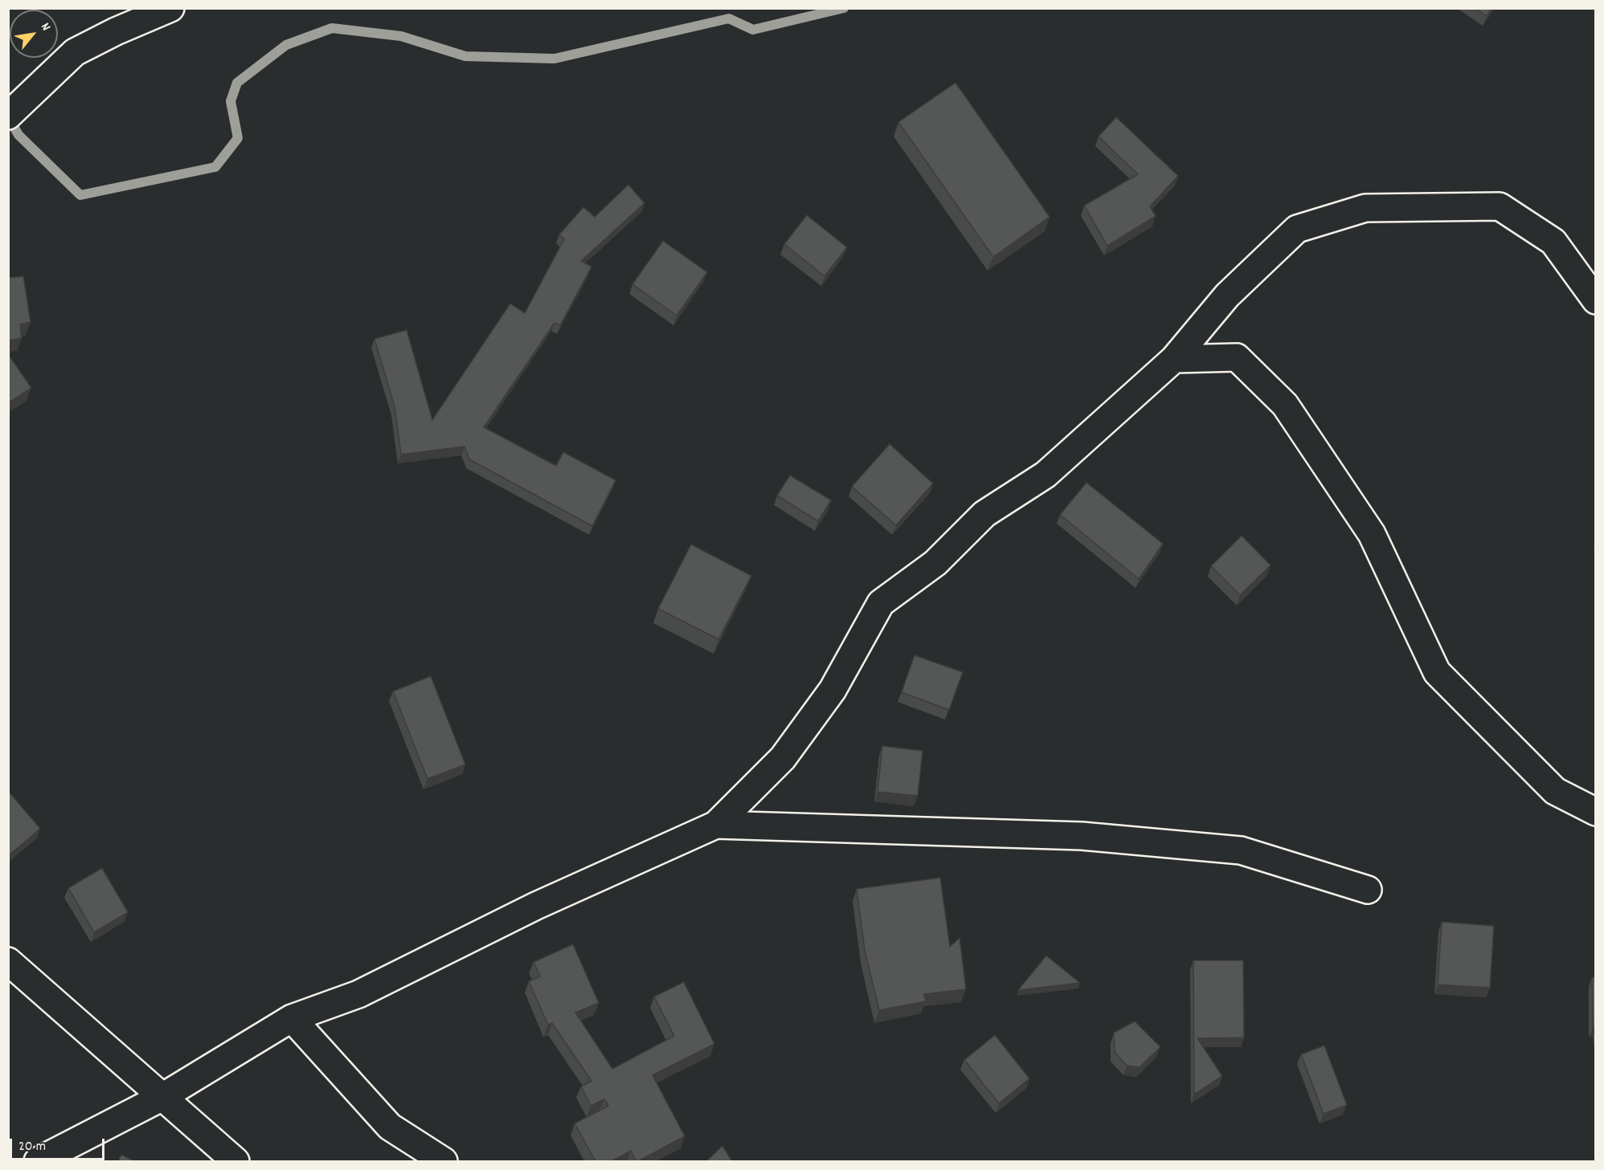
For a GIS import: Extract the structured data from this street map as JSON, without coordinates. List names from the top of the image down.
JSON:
{
  "scale_bar": "20 m",
  "north": "top right"
}
